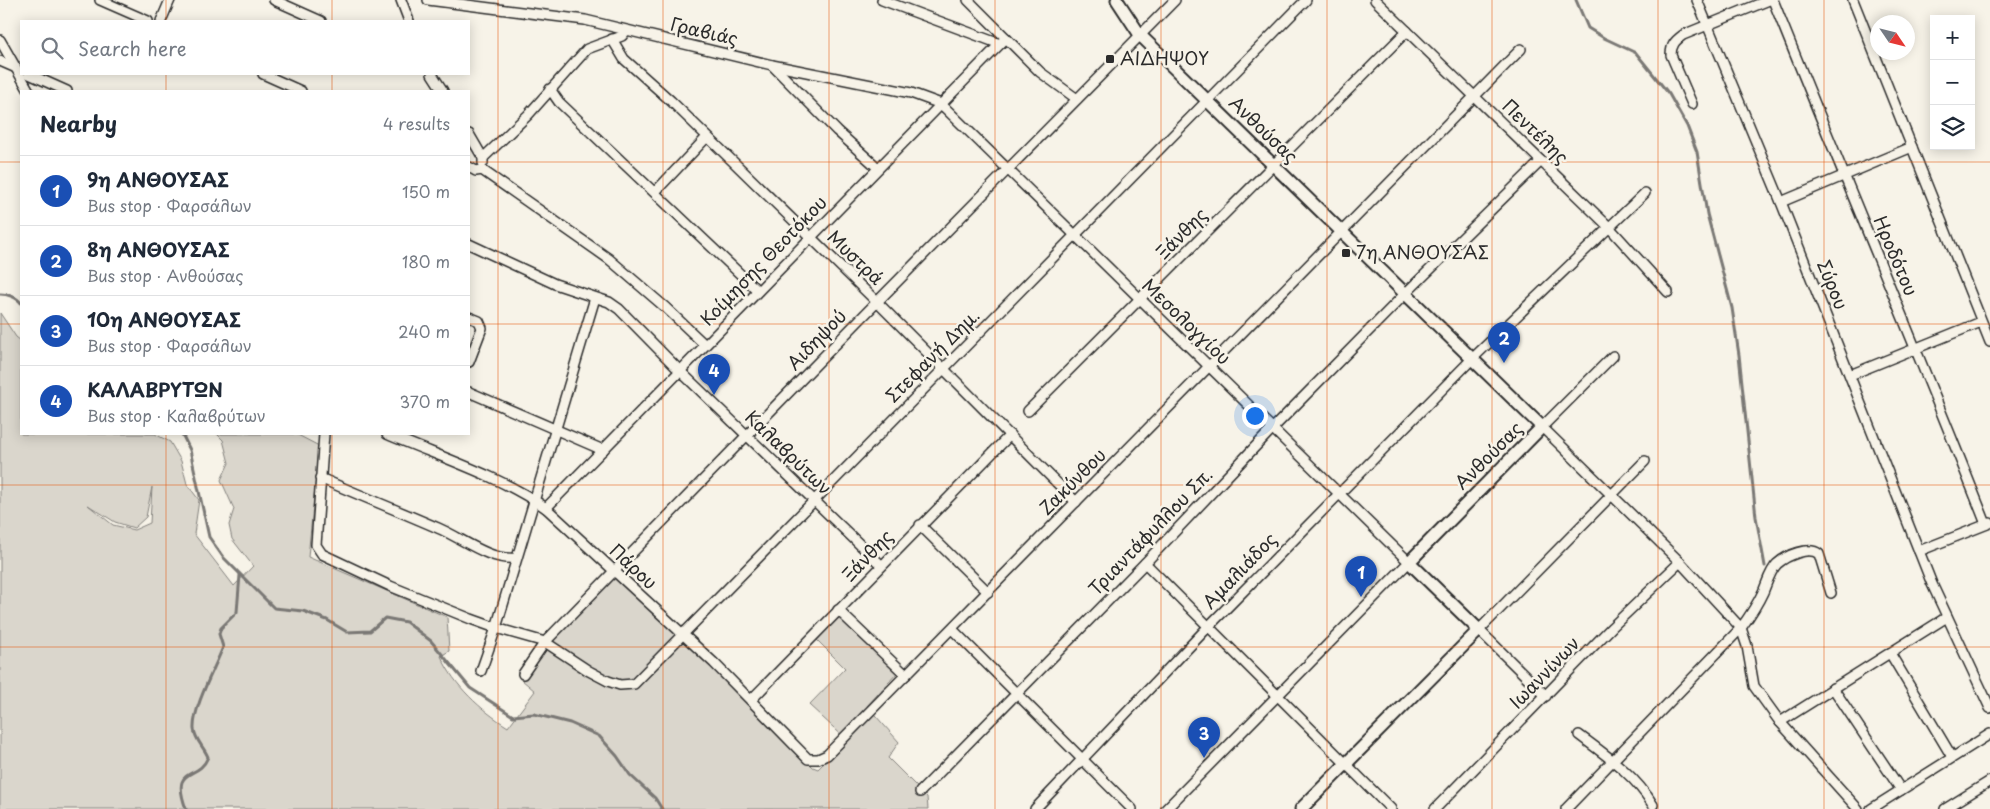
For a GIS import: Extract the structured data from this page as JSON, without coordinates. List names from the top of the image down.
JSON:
{
  "streets": {
    "street": [
      "Γραβιάς",
      "Ανθούσας",
      "Πεντέλης",
      "Ξάνθης",
      "Ηροδότου",
      "Μυστρά",
      "Κοίμησης Θεοτόκου",
      "Σύρου",
      "Μεσολογγίου",
      "Αιδηψού",
      "Στεφανή Δημ.",
      "Καλαβρύτων",
      "Ζακύνθου",
      "Τριαντάφυλλου Σπ.",
      "Πάρου",
      "Αμαλιάδος",
      "Ιωαννίνων"
    ]
  },
  "crossings": [
    ["Γραβιάς", "Κοίμησης Θεοτόκου"],
    ["Γραβιάς", "Μεσολογγίου"],
    ["Ανθούσας", "Ξάνθης"],
    ["Ανθούσας", "Μεσολογγίου"],
    ["Ανθούσας", "Αιδηψού"],
    ["Ανθούσας", "Στεφανή Δημ."],
    ["Ανθούσας", "Ζακύνθου"],
    ["Ανθούσας", "Τριαντάφυλλου Σπ."],
    ["Ανθούσας", "Αμαλιάδος"],
    ["Πεντέλης", "Ξάνθης"],
    ["Πεντέλης", "Ζακύνθου"],
    ["Πεντέλης", "Τριαντάφυλλου Σπ."],
    ["Πεντέλης", "Αμαλιάδος"],
    ["Ξάνθης", "Μυστρά"],
    ["Ξάνθης", "Μεσολογγίου"],
    ["Ξάνθης", "Καλαβρύτων"],
    ["Ξάνθης", "Πάρου"],
    ["Μυστρά", "Κοίμησης Θεοτόκου"],
    ["Μυστρά", "Αιδηψού"],
    ["Μυστρά", "Στεφανή Δημ."],
    ["Μυστρά", "Ζακύνθου"],
    ["Κοίμησης Θεοτόκου", "Μεσολογγίου"],
    ["Κοίμησης Θεοτόκου", "Καλαβρύτων"],
    ["Κοίμησης Θεοτόκου", "Πάρου"],
    ["Μεσολογγίου", "Αιδηψού"],
    ["Μεσολογγίου", "Στεφανή Δημ."],
    ["Μεσολογγίου", "Ζακύνθου"],
    ["Μεσολογγίου", "Τριαντάφυλλου Σπ."],
    ["Μεσολογγίου", "Αμαλιάδος"],
    ["Αιδηψού", "Στεφανή Δημ."],
    ["Αιδηψού", "Καλαβρύτων"],
    ["Αιδηψού", "Πάρου"],
    ["Στεφανή Δημ.", "Καλαβρύτων"],
    ["Στεφανή Δημ.", "Πάρου"],
    ["Ζακύνθου", "Πάρου"]
  ],
  "places": {
    "transit": ["ΑΙΔΗΨΟΥ", "7η ΑΝΘΟΥΣΑΣ"]
  },
  "north": "bottom right",
  "page": {
    "map_buttons": ["+", "−"],
    "search": "Search here",
    "heading": ["Nearby", "4 results"],
    "list": [
      {
        "mark": "1",
        "name": "9η ΑΝΘΟΥΣΑΣ",
        "note": "Bus stop · Φαρσάλων",
        "value": "150 m"
      },
      {
        "mark": "2",
        "name": "8η ΑΝΘΟΥΣΑΣ",
        "note": "Bus stop · Ανθούσας",
        "value": "180 m"
      },
      {
        "mark": "3",
        "name": "10η ΑΝΘΟΥΣΑΣ",
        "note": "Bus stop · Φαρσάλων",
        "value": "240 m"
      },
      {
        "mark": "4",
        "name": "ΚΑΛΑΒΡΥΤΩΝ",
        "note": "Bus stop · Καλαβρύτων",
        "value": "370 m"
      }
    ],
    "pins": [
      "2",
      "4",
      "1",
      "3"
    ]
  }
}
